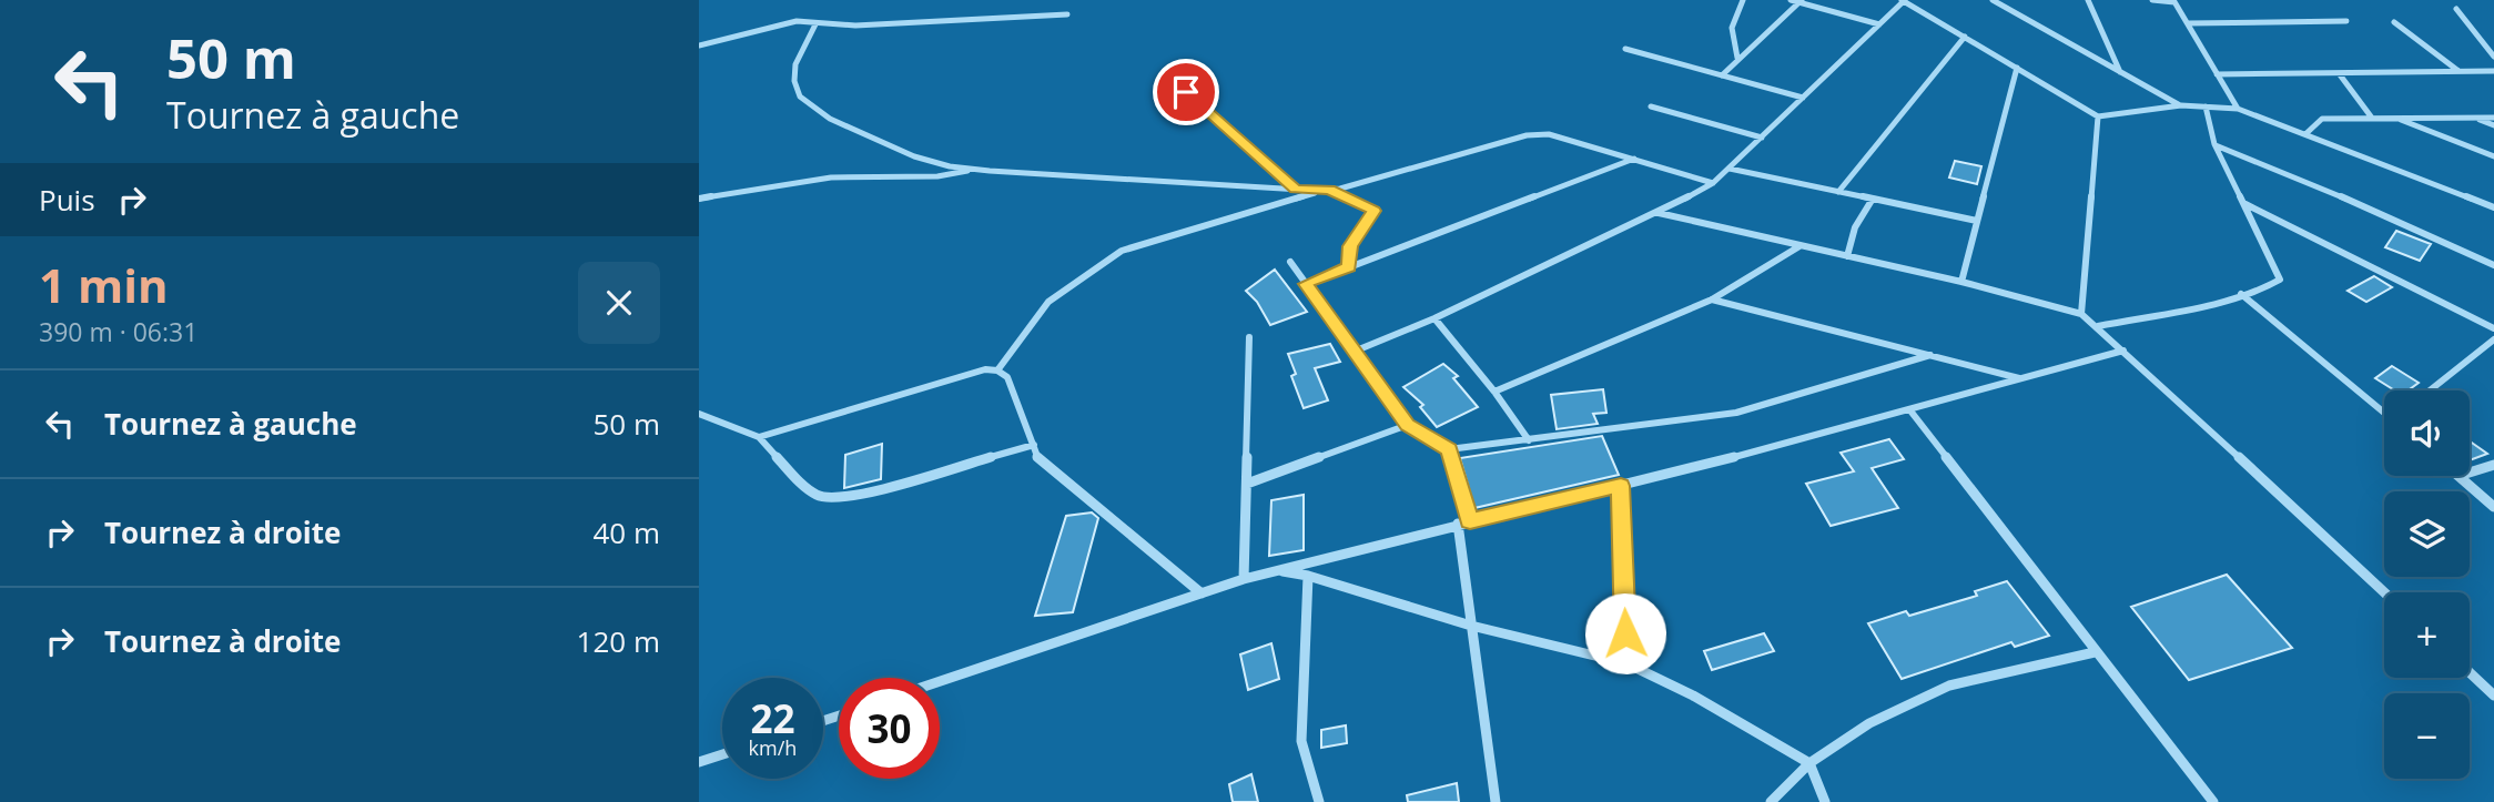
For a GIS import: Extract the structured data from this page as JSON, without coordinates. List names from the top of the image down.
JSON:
{
  "page": {
    "turn": ["50 m", "Tournez à gauche"],
    "then": "Puis",
    "heading": ["1 min", "390 m · 06:31"],
    "list": [
      {
        "name": "Tournez à gauche",
        "value": "50 m"
      },
      {
        "name": "Tournez à droite",
        "value": "40 m"
      },
      {
        "name": "Tournez à droite",
        "value": "120 m"
      }
    ],
    "map_buttons": ["+", "−"],
    "speed": "22 km/h",
    "limit": "30"
  }
}
